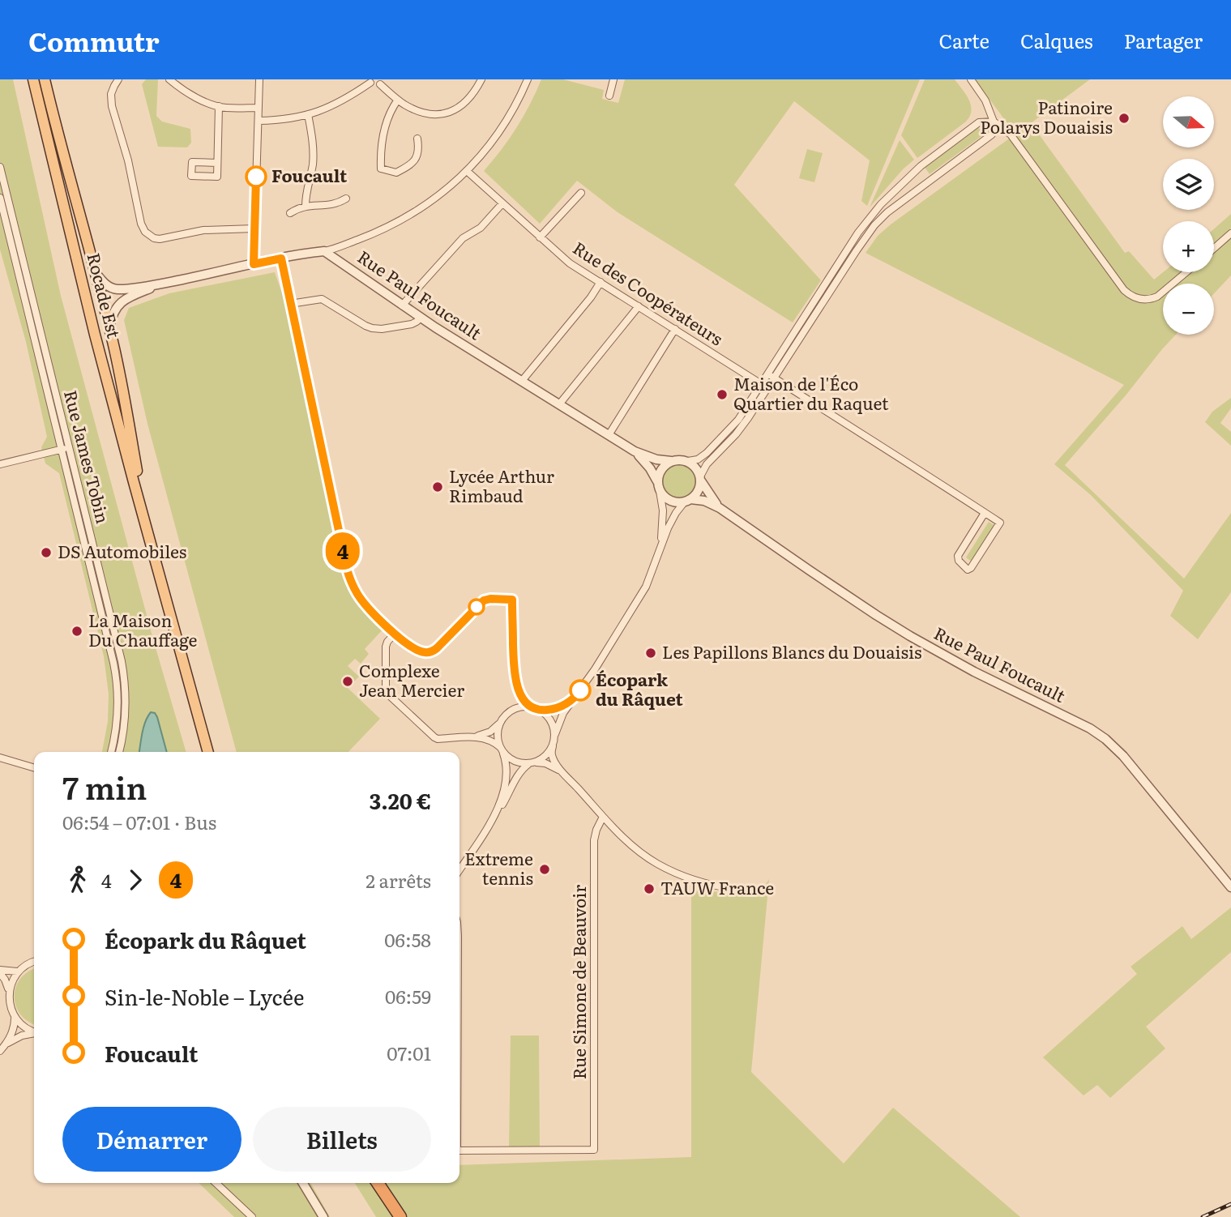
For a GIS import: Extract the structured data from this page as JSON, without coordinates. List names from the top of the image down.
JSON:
{
  "streets": {
    "main road": ["Rocade Est"],
    "street": [
      "Rue des Coopérateurs",
      "Rue Paul Foucault",
      "Rue James Tobin",
      "Rue Simone de Beauvoir"
    ]
  },
  "places": [
    "Patinoire Polarys Douaisis",
    "Foucault",
    "Maison de l'Éco Quartier du Raquet",
    "Lycée Arthur Rimbaud",
    "DS Automobiles",
    "La Maison Du Chauffage",
    "Les Papillons Blancs du Douaisis",
    "Complexe Jean Mercier",
    "Écopark du Râquet",
    "Extreme tennis",
    "TAUW France"
  ],
  "lines": ["bus line 4"],
  "north": "right",
  "page": {
    "header": "Commutr",
    "nav": ["Carte", "Calques", "Partager"],
    "on_map": "4",
    "map_buttons": ["+", "−"],
    "heading": ["7 min", "06:54 – 07:01 · Bus", "3.20 €"],
    "legs": ["4", "4", "2 arrêts"],
    "list": [
      {
        "name": "Écopark du Râquet",
        "value": "06:58"
      },
      {
        "name": "Sin-le-Noble – Lycée",
        "value": "06:59"
      },
      {
        "name": "Foucault",
        "value": "07:01"
      }
    ],
    "buttons": ["Démarrer", "Billets"]
  }
}
